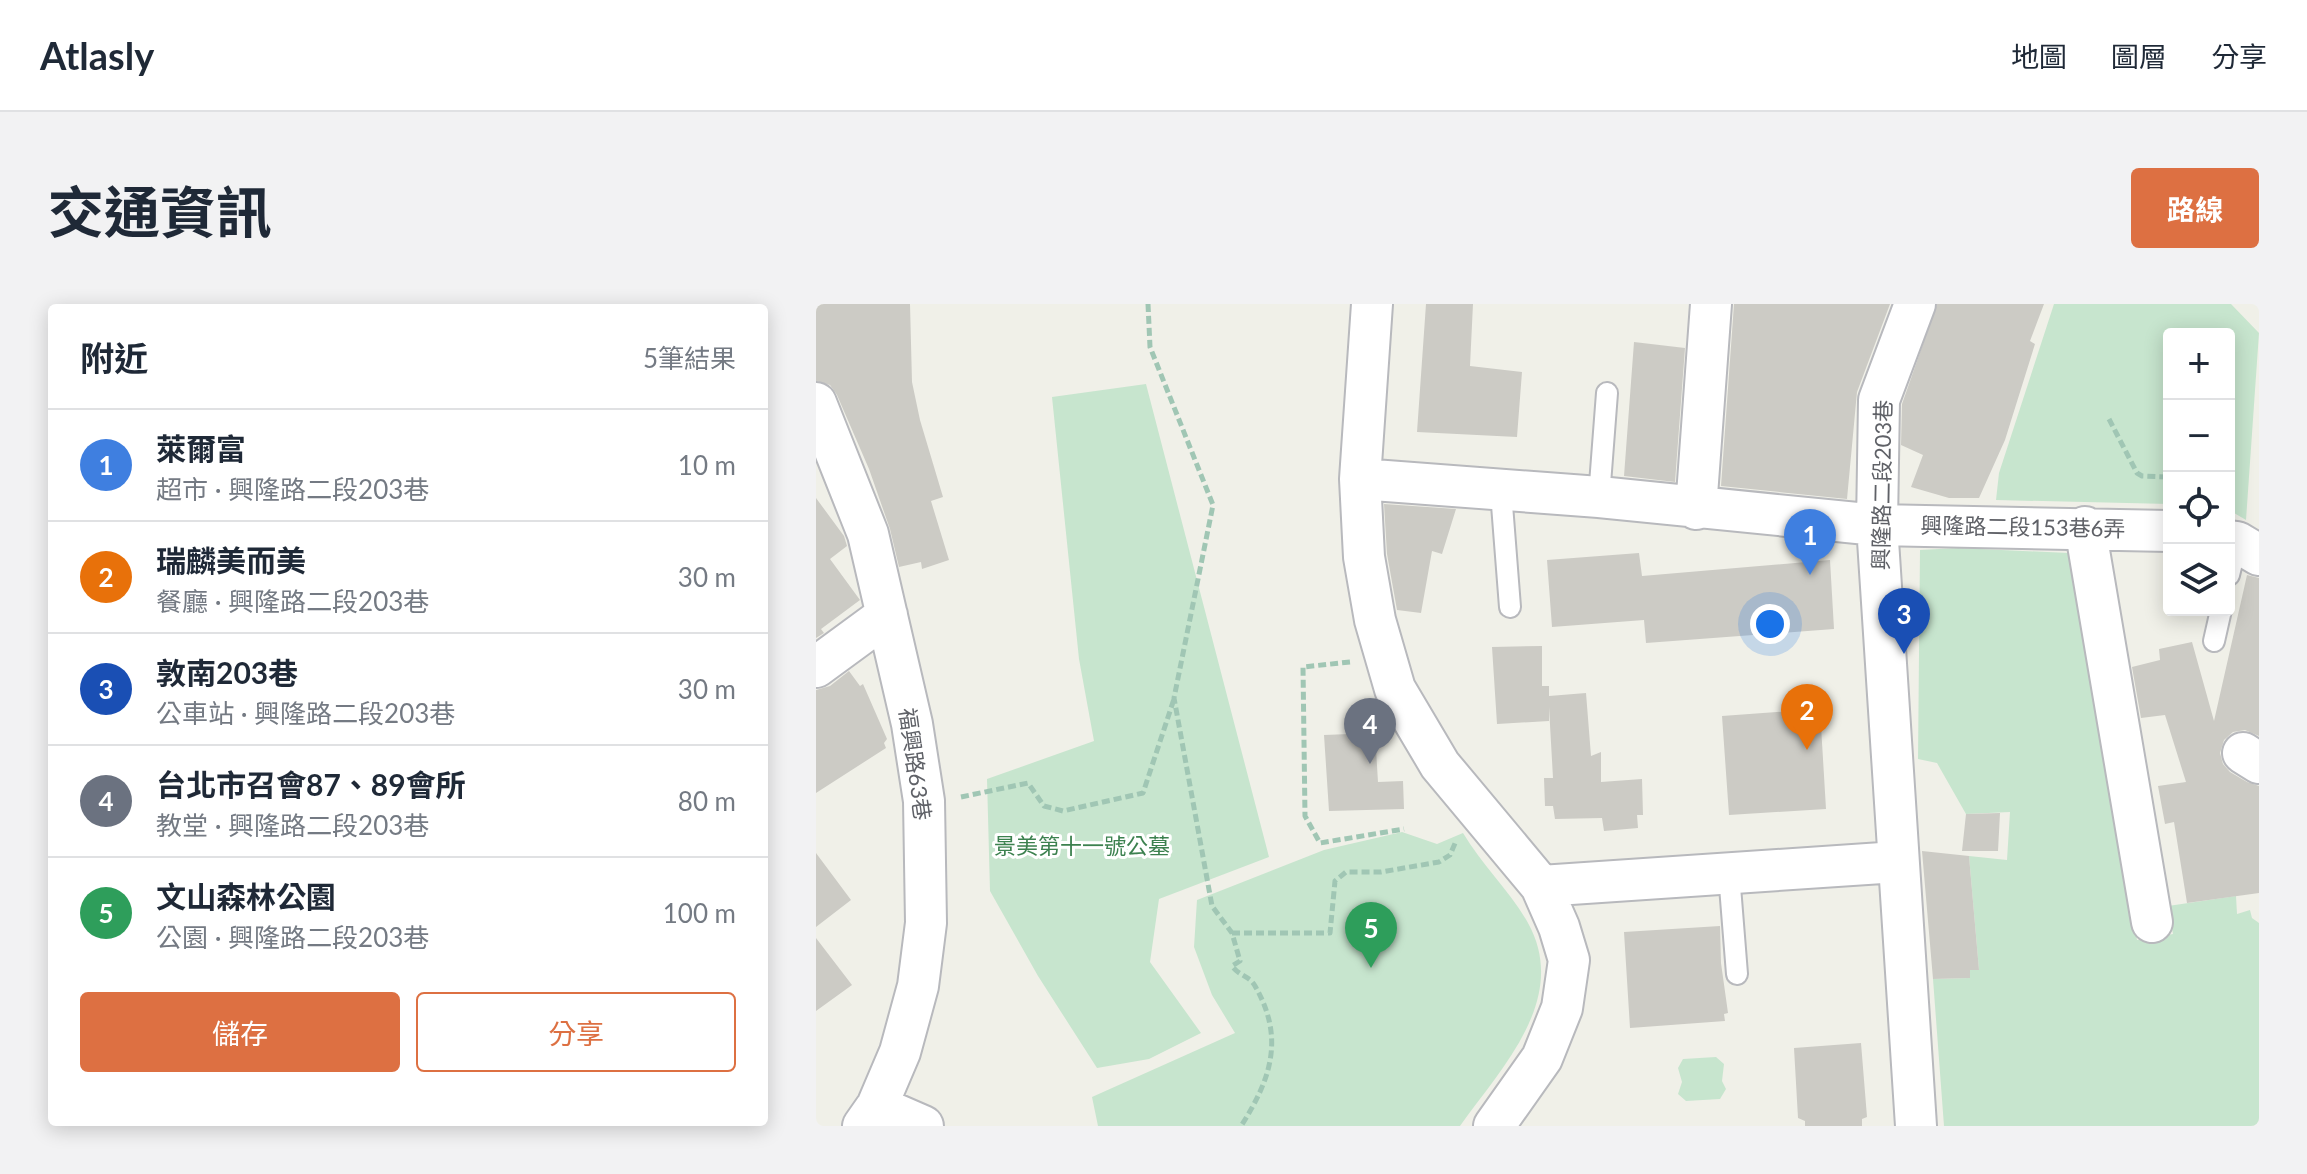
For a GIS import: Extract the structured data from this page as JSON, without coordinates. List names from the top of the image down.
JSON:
{
  "streets": {
    "street": ["興隆路二段203巷", "興隆路二段153巷6弄", "福興路63巷"]
  },
  "crossings": [
    ["興隆路二段203巷", "興隆路二段153巷6弄"]
  ],
  "parks": ["景美第十一號公墓"],
  "page": {
    "header": "Atlasly",
    "nav": ["地圖", "圖層", "分享"],
    "title": "交通資訊",
    "buttons": [
      "路線",
      ["儲存", "分享"]
    ],
    "heading": ["附近", "5筆結果"],
    "map_buttons": ["+", "−"],
    "list": [
      {
        "mark": "1",
        "name": "萊爾富",
        "note": "超市 · 興隆路二段203巷",
        "value": "10 m"
      },
      {
        "mark": "2",
        "name": "瑞麟美而美",
        "note": "餐廳 · 興隆路二段203巷",
        "value": "30 m"
      },
      {
        "mark": "3",
        "name": "敦南203巷",
        "note": "公車站 · 興隆路二段203巷",
        "value": "30 m"
      },
      {
        "mark": "4",
        "name": "台北市召會87、89會所",
        "note": "教堂 · 興隆路二段203巷",
        "value": "80 m"
      },
      {
        "mark": "5",
        "name": "文山森林公園",
        "note": "公園 · 興隆路二段203巷",
        "value": "100 m"
      }
    ],
    "pins": [
      "1",
      "3",
      "2",
      "4",
      "5"
    ]
  }
}
